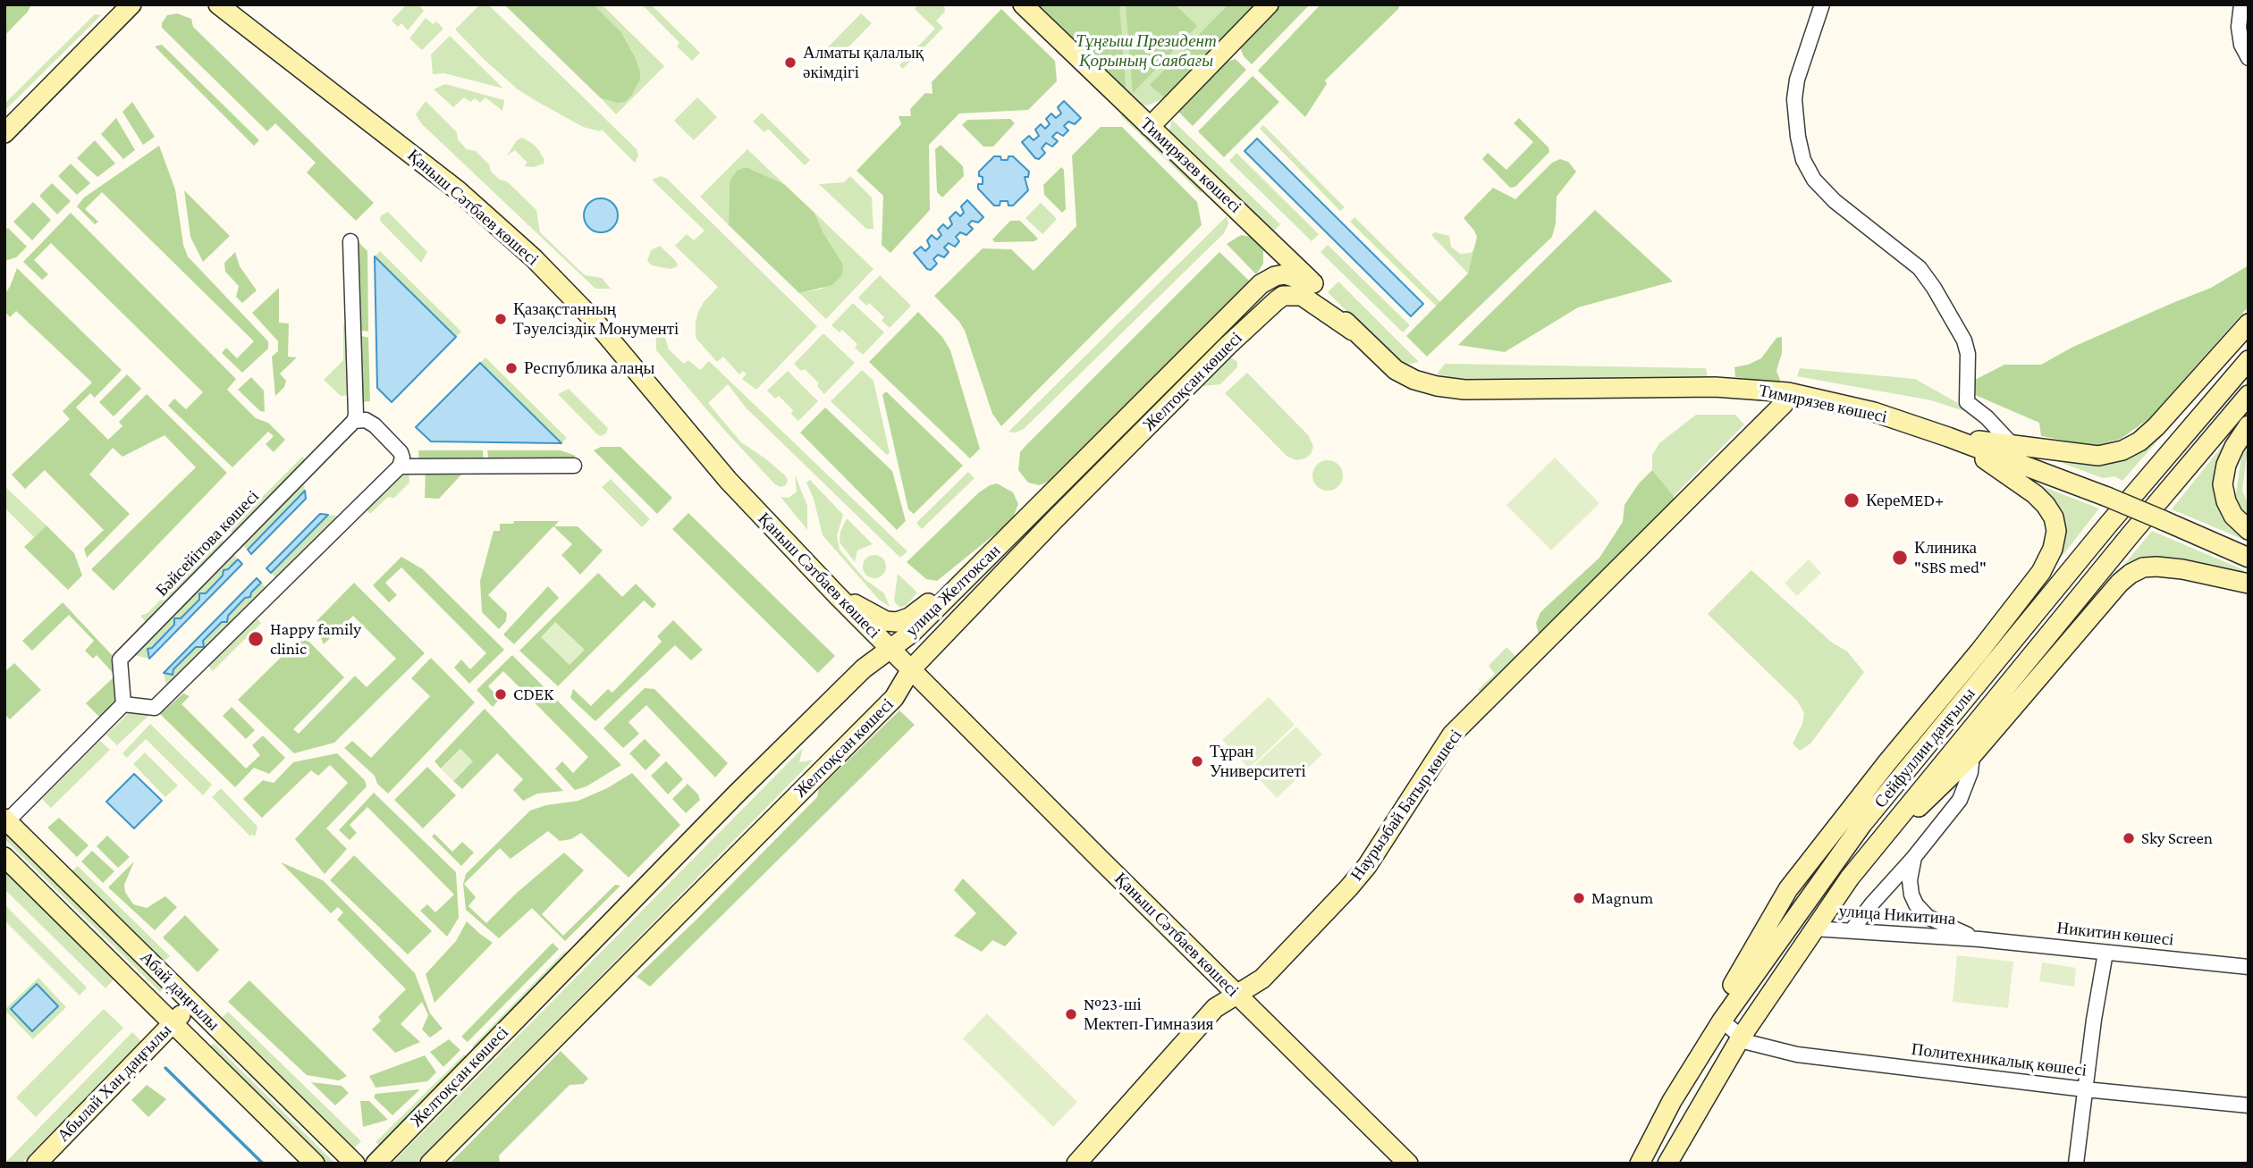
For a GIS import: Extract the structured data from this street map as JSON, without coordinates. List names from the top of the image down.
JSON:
{
  "streets": {
    "main road": [
      "Тимирязев көшесі",
      "Қаныш Сәтбаев көшесі",
      "Желтоқсан көшесі",
      "улица Желтоксан",
      "Сейфуллин даңғылы",
      "Наурызбай Батыр көшесі",
      "Абай даңғылы",
      "Абылай Хан даңғылы"
    ],
    "street": [
      "Бәйсейітова көшесі",
      "улица Никитина",
      "Никитин көшесі",
      "Политехникалық көшесі"
    ]
  },
  "crossings": [
    ["Тимирязев көшесі", "Желтоқсан көшесі"],
    ["Тимирязев көшесі", "Наурызбай Батыр көшесі"],
    ["Қаныш Сәтбаев көшесі", "Желтоқсан көшесі"],
    ["Қаныш Сәтбаев көшесі", "улица Желтоксан"],
    ["Қаныш Сәтбаев көшесі", "Наурызбай Батыр көшесі"],
    ["Желтоқсан көшесі", "улица Желтоксан"],
    ["Сейфуллин даңғылы", "улица Никитина"],
    ["Сейфуллин даңғылы", "Политехникалық көшесі"],
    ["улица Никитина", "Никитин көшесі"],
    ["Абай даңғылы", "Абылай Хан даңғылы"]
  ],
  "parks": ["Тұңғыш Президент Қорының Саябағы"],
  "places": [
    "Алматы қалалық әкімдігі",
    "Қазақстанның Тәуелсіздік Монументі",
    "Республика алаңы",
    "КереMED+",
    "Клиника \"SBS med\"",
    "Happy family clinic",
    "CDEK",
    "Тұран Университеті",
    "Sky Screen",
    "Magnum",
    "№23-ші Мектеп-Гимназия"
  ]
}
